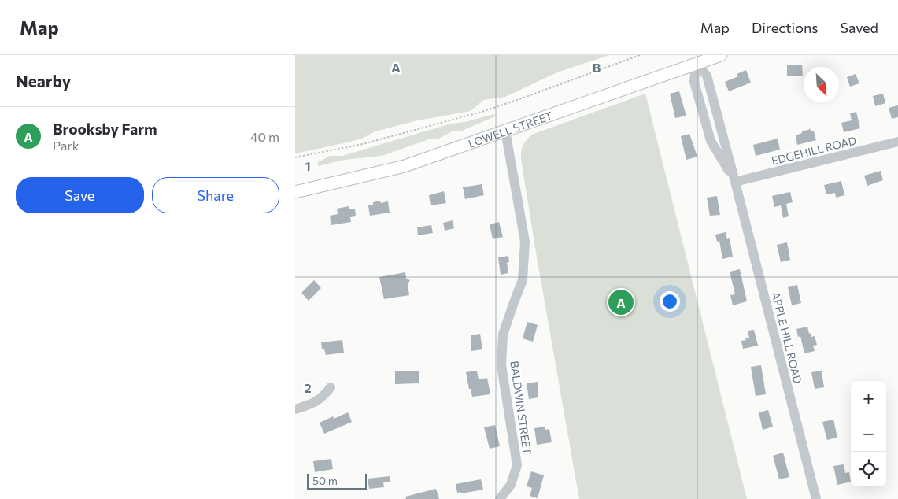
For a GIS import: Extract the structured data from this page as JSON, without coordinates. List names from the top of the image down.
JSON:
{
  "streets": {
    "main road": ["LOWELL STREET"],
    "street": ["EDGEHILL ROAD", "APPLE HILL ROAD", "BALDWIN STREET"]
  },
  "crossings": [
    ["LOWELL STREET", "APPLE HILL ROAD"],
    ["LOWELL STREET", "BALDWIN STREET"],
    ["EDGEHILL ROAD", "APPLE HILL ROAD"]
  ],
  "scale_bar": "50 m",
  "north": "bottom right",
  "page": {
    "header": "Map",
    "nav": ["Map", "Directions", "Saved"],
    "heading": "Nearby",
    "list": [
      {
        "mark": "A",
        "name": "Brooksby Farm",
        "note": "Park",
        "value": "40 m"
      }
    ],
    "buttons": ["Save", "Share"],
    "pins": "A",
    "map_buttons": ["+", "−"],
    "scale": "50 m"
  },
  "grid": {
    "columns": ["A", "B"],
    "rows": ["1", "2"]
  }
}
